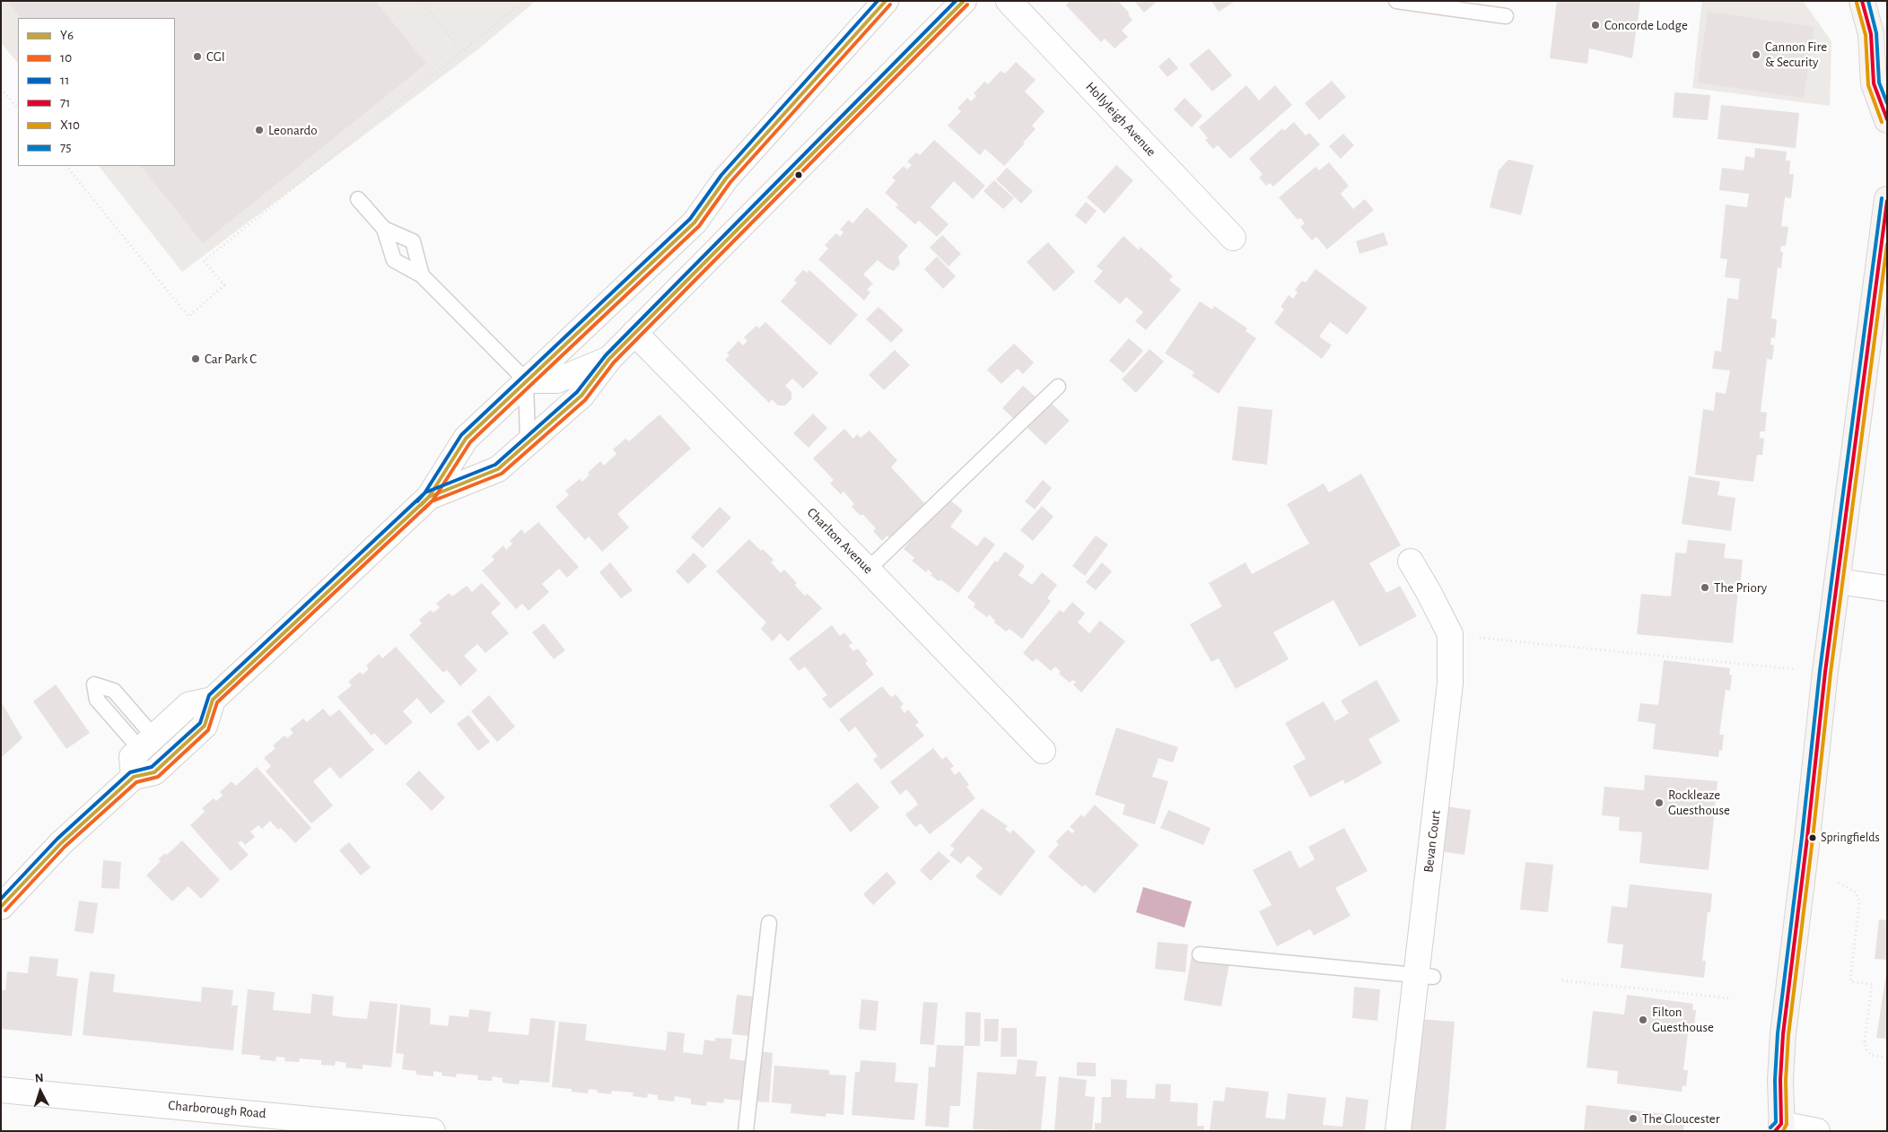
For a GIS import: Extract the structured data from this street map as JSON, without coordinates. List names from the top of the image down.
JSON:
{
  "streets": {
    "main road": [
      "Hollyleigh Avenue",
      "Charlton Avenue",
      "Bevan Court",
      "Charborough Road"
    ]
  },
  "places": [
    "Concorde Lodge",
    "Cannon Fire & Security",
    "CGI",
    "Leonardo",
    "Car Park C",
    "The Priory",
    "Rockleaze Guesthouse",
    "Springfields",
    "Filton Guesthouse",
    "The Gloucester"
  ],
  "lines": [
    "transit line Y6",
    "transit line 11",
    "transit line 71",
    "transit line 75",
    "transit line X10",
    "transit line 10"
  ],
  "legend": [
    "Y6",
    "10",
    "11",
    "71",
    "X10",
    "75"
  ],
  "north": "top"
}
